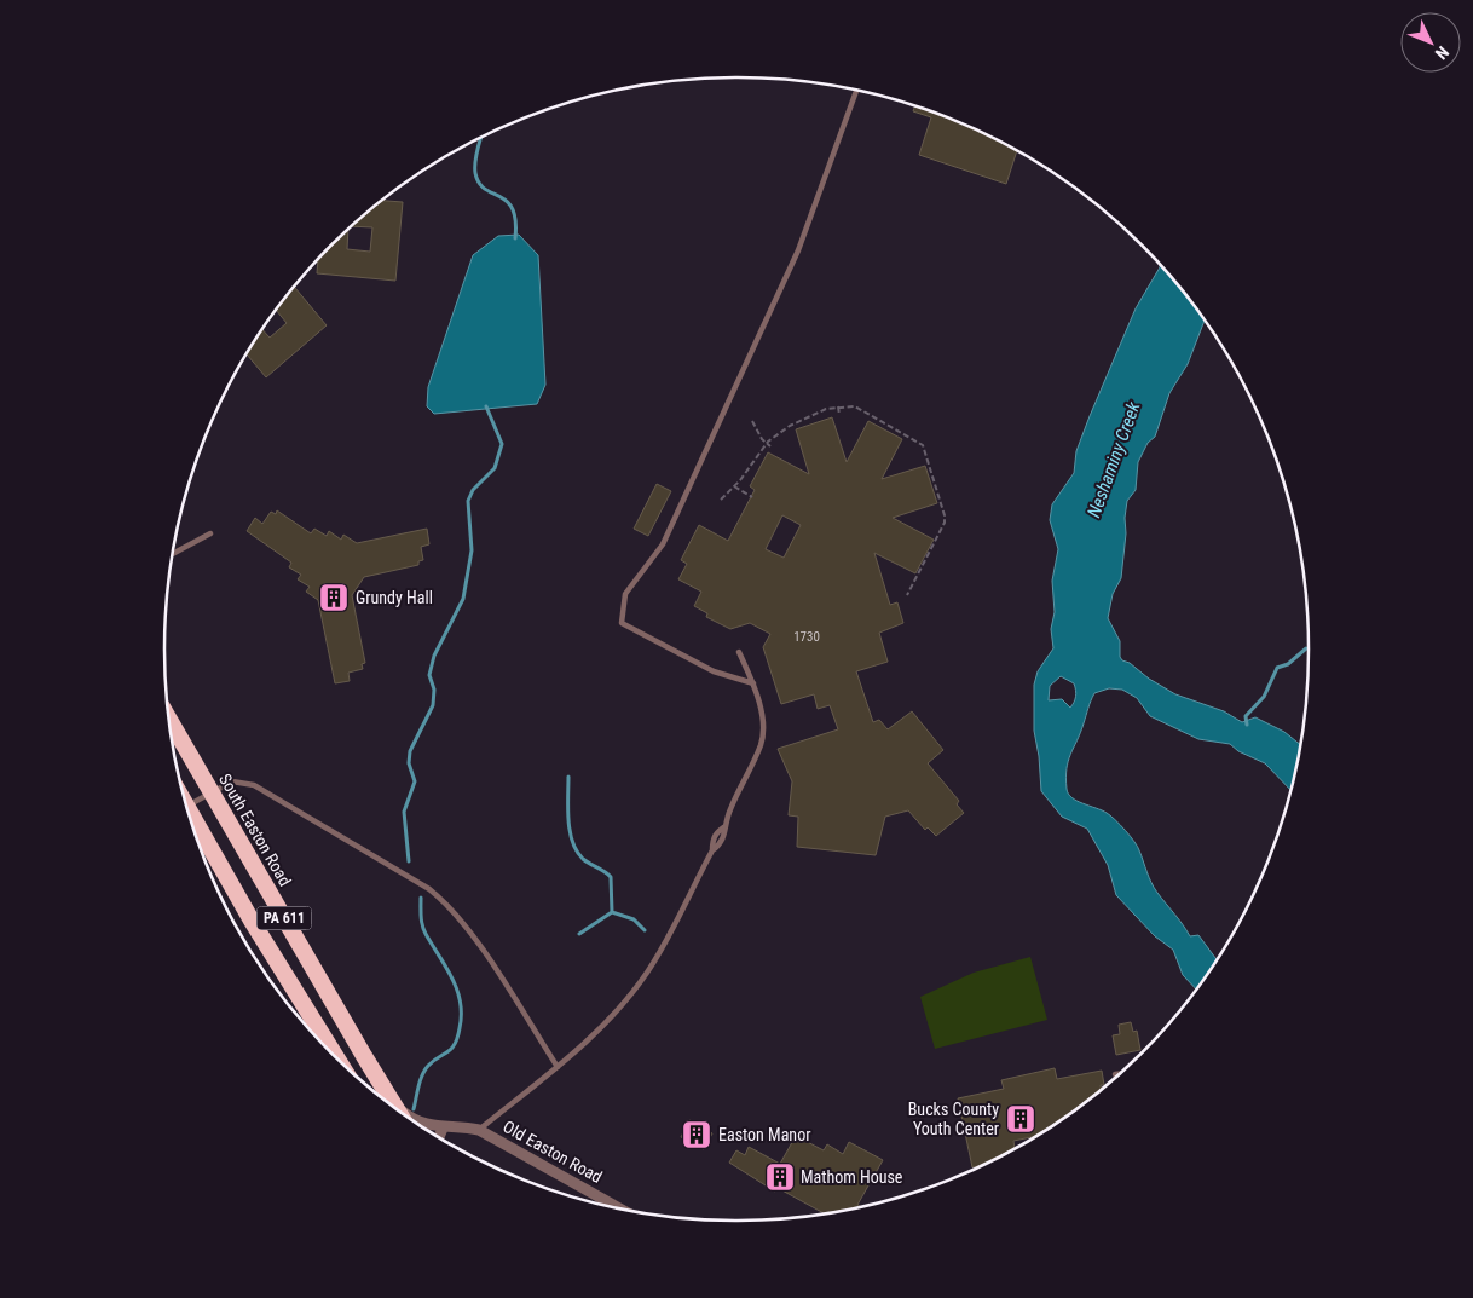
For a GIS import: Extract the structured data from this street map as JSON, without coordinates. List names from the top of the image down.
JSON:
{
  "streets": {
    "highway": ["South Easton Road", "PA 611"],
    "street": ["Old Easton Road"]
  },
  "crossings": [
    ["South Easton Road", "Old Easton Road"]
  ],
  "water": ["Neshaminy Creek"],
  "places": {
    "building": [
      "Grundy Hall",
      "Bucks County Youth Center",
      "Easton Manor",
      "Mathom House"
    ]
  },
  "house_numbers": ["1730"],
  "north": "bottom right"
}
